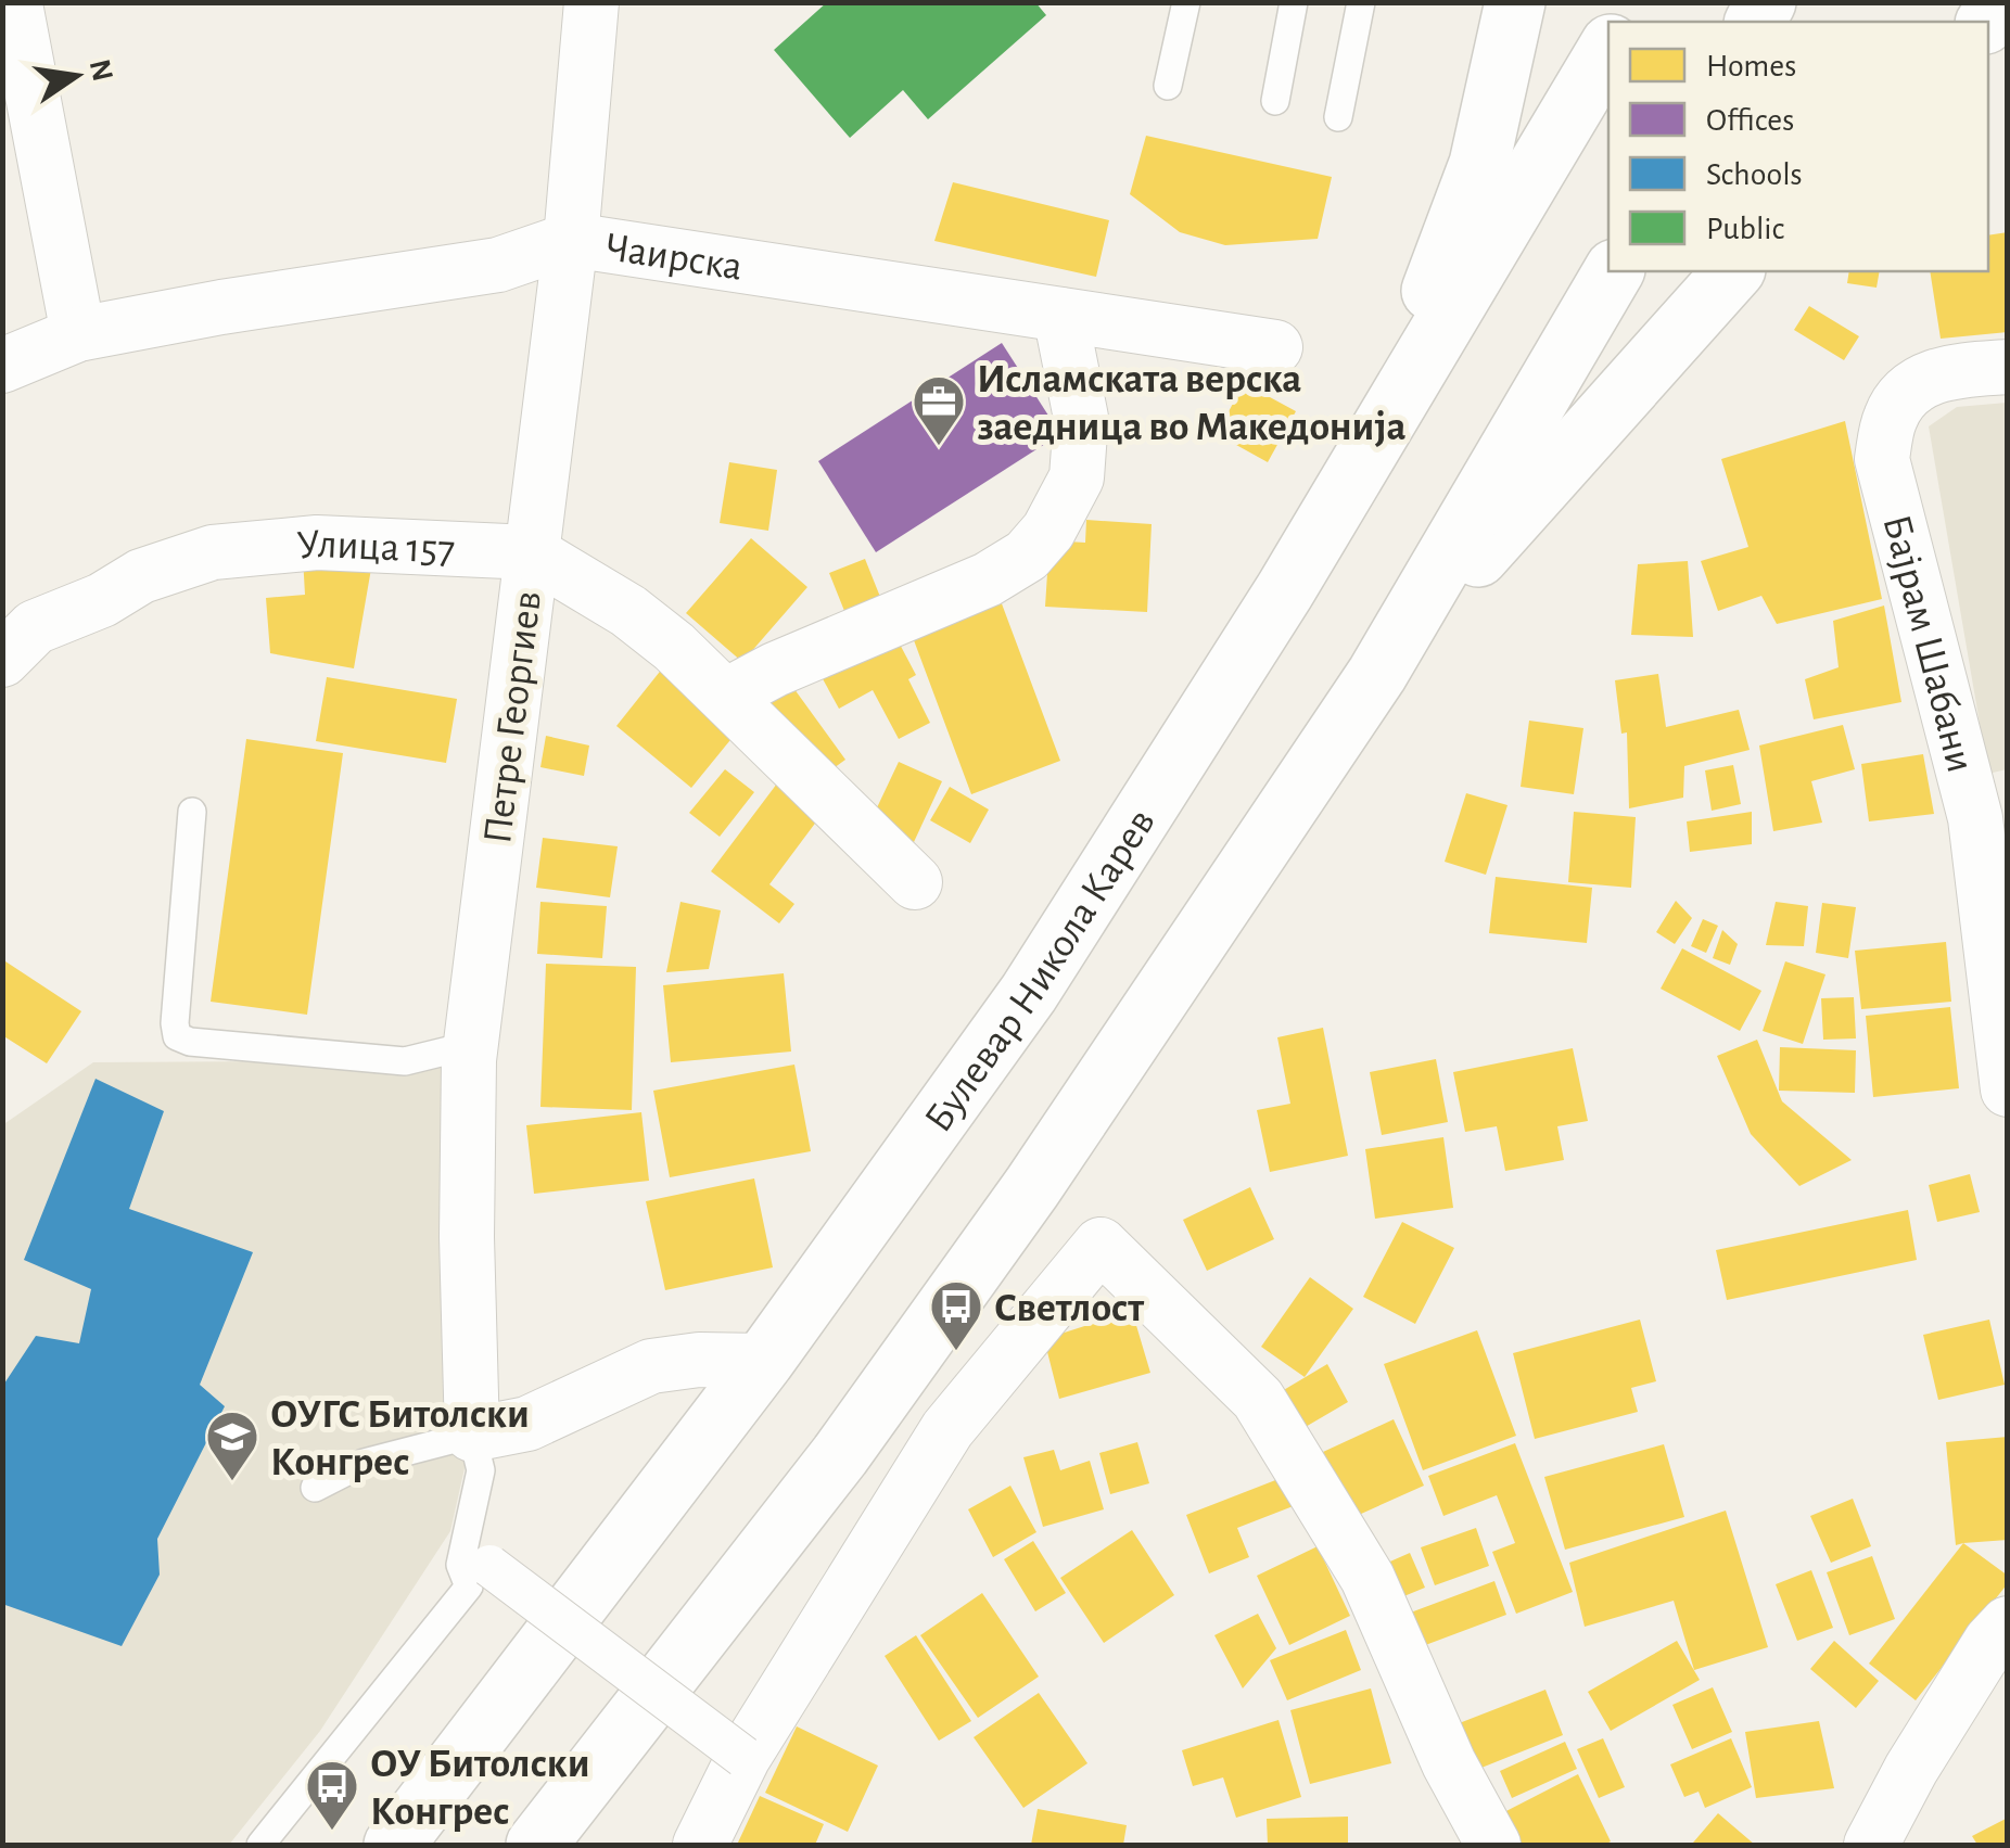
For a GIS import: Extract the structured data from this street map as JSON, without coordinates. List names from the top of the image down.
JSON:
{
  "streets": {
    "street": [
      "Чаирска",
      "Улица 157",
      "Бајрам Шабани",
      "Петре Георгиев",
      "Булевар Никола Карев"
    ]
  },
  "crossings": [
    ["Чаирска", "Петре Георгиев"],
    ["Улица 157", "Петре Георгиев"]
  ],
  "places": {
    "office": ["Исламската верска заедница во Македонија"],
    "bus stop": ["Светлост", "ОУ Битолски Конгрес"],
    "school or university": ["ОУГС Битолски Конгрес"]
  },
  "legend": [
    "Homes",
    "Offices",
    "Schools",
    "Public"
  ],
  "north": "right"
}
